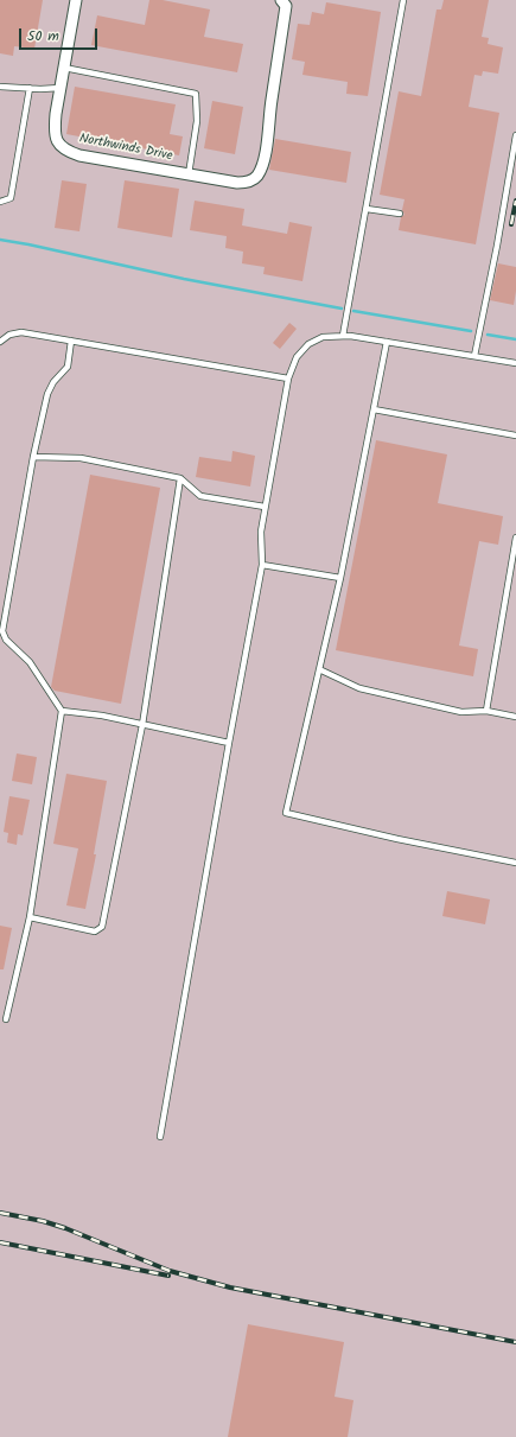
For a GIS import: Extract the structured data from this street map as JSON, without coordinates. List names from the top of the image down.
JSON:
{
  "streets": {
    "street": ["Northwinds Drive"]
  },
  "scale_bar": "50 m"
}
